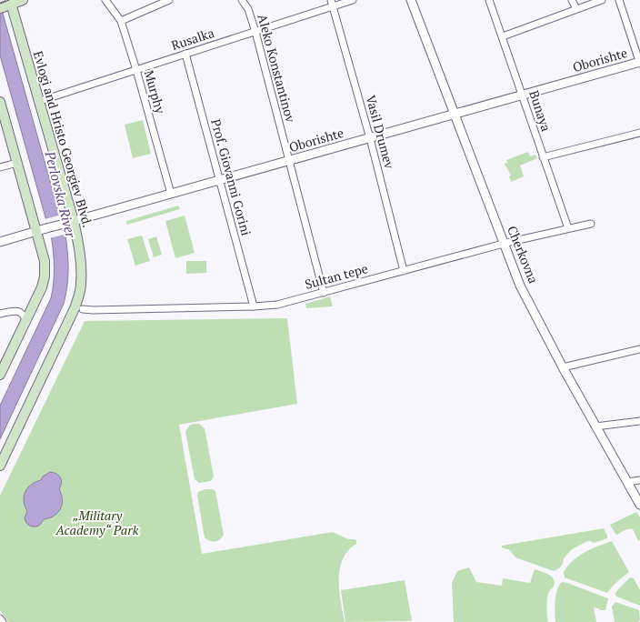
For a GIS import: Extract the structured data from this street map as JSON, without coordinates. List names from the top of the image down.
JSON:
{
  "streets": {
    "main road": ["Evlogi and Hristo Georgiev Blvd."],
    "street": [
      "Rusalka",
      "Oborishte",
      "Aleko Konstantinov",
      "Murphy",
      "Bunaya",
      "Vasil Drumev",
      "Prof. Giovanni Gorini",
      "Cherkovna",
      "Sultan tepe"
    ]
  },
  "crossings": [
    ["Rusalka", "Aleko Konstantinov"],
    ["Rusalka", "Murphy"],
    ["Rusalka", "Vasil Drumev"],
    ["Rusalka", "Evlogi and Hristo Georgiev Blvd."],
    ["Rusalka", "Prof. Giovanni Gorini"],
    ["Oborishte", "Aleko Konstantinov"],
    ["Oborishte", "Murphy"],
    ["Oborishte", "Bunaya"],
    ["Oborishte", "Vasil Drumev"],
    ["Oborishte", "Evlogi and Hristo Georgiev Blvd."],
    ["Oborishte", "Prof. Giovanni Gorini"],
    ["Oborishte", "Cherkovna"],
    ["Aleko Konstantinov", "Sultan tepe"],
    ["Bunaya", "Sultan tepe"],
    ["Vasil Drumev", "Sultan tepe"],
    ["Prof. Giovanni Gorini", "Sultan tepe"],
    ["Cherkovna", "Sultan tepe"]
  ],
  "water": ["Perlovska River"],
  "parks": ["„Military Academy“ Park"]
}
